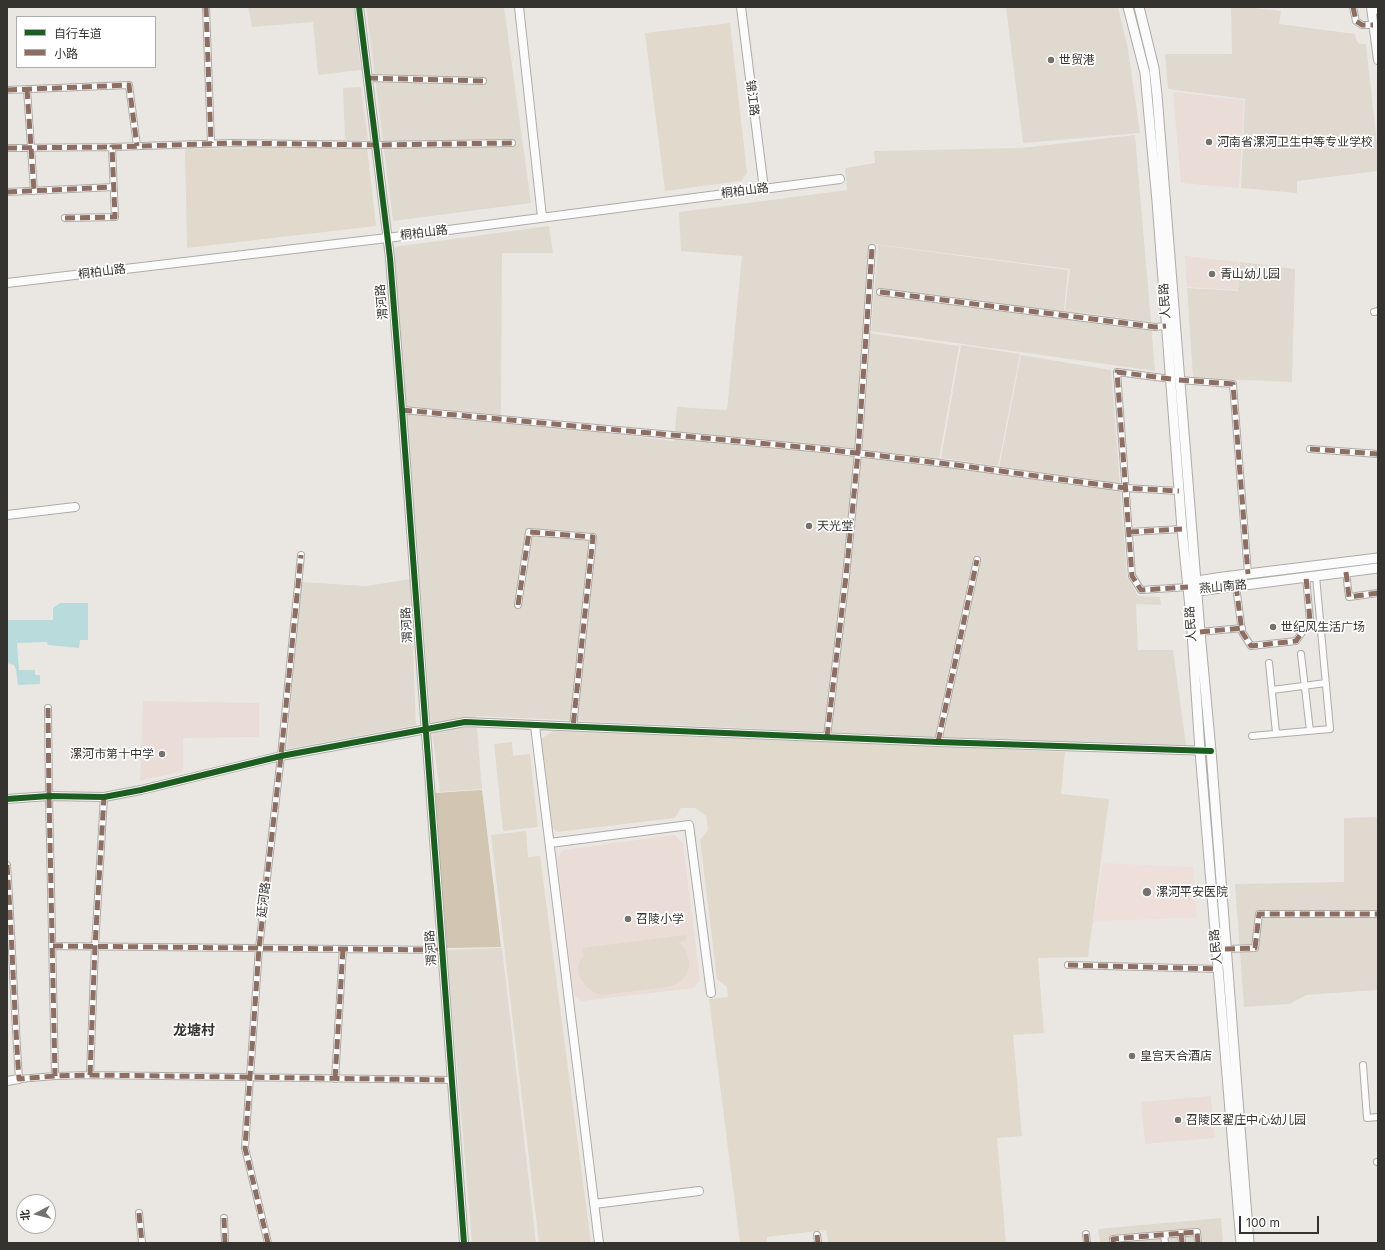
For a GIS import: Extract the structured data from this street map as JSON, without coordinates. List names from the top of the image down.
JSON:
{
  "streets": {
    "main road": ["人民路", "燕山南路"],
    "street": [
      "锦江路",
      "桐柏山路",
      "渭河路",
      "延河路"
    ]
  },
  "crossings": [
    ["锦江路", "桐柏山路"],
    ["桐柏山路", "渭河路"],
    ["人民路", "燕山南路"]
  ],
  "districts": ["龙塘村"],
  "places": [
    "世贸港",
    "河南省漯河卫生中等专业学校",
    "青山幼儿园",
    "天光堂",
    "世纪风生活广场",
    "漯河市第十中学",
    "漯河平安医院",
    "召陵小学",
    "皇宫天合酒店",
    "召陵区翟庄中心幼儿园"
  ],
  "legend": ["自行车道", "小路"],
  "scale_bar": "100 m",
  "north": "left"
}
